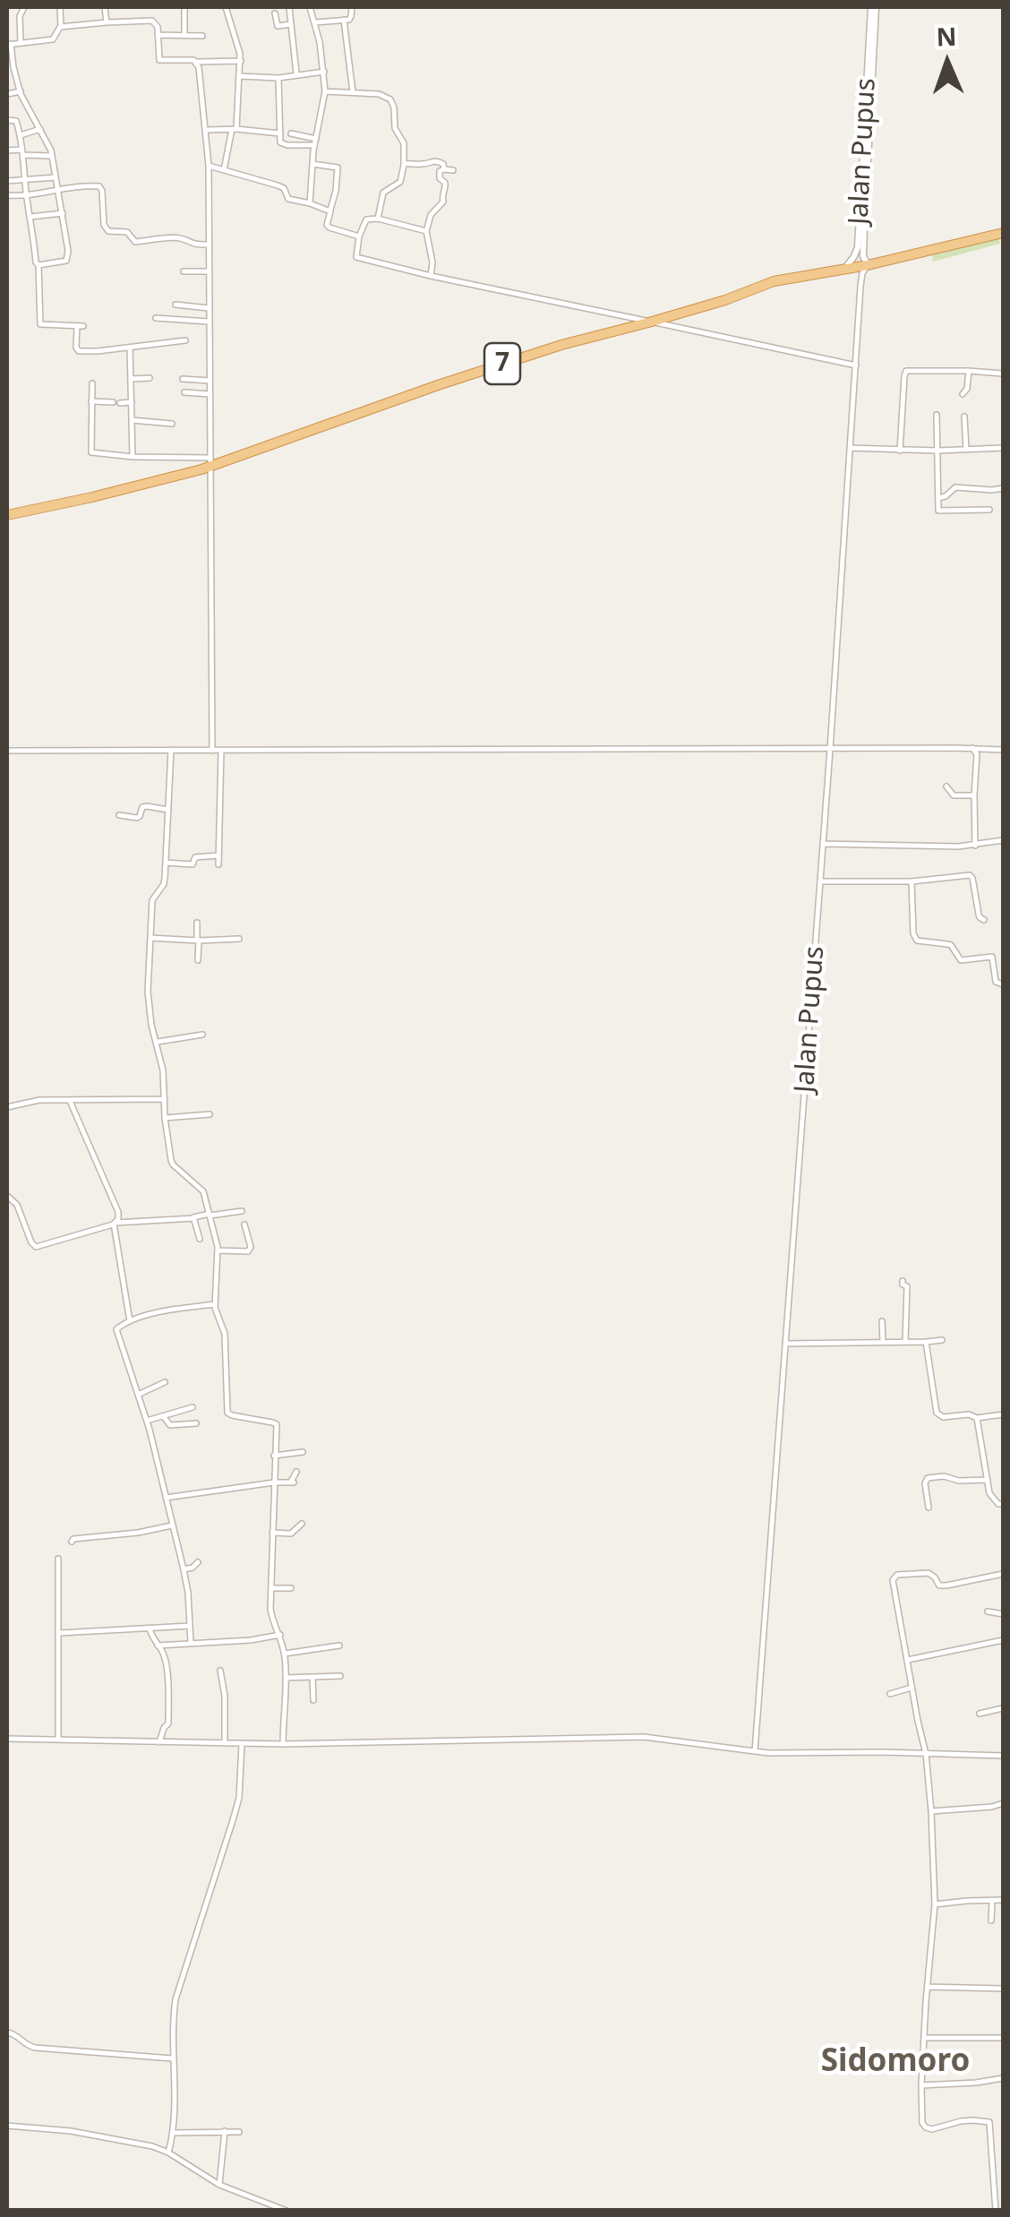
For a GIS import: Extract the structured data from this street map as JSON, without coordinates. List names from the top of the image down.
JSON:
{
  "streets": {
    "highway": ["7"],
    "street": ["Jalan Pupus"]
  },
  "crossings": [
    ["Jalan Pupus", "7"]
  ],
  "districts": ["Sidomoro"],
  "north": "top"
}
